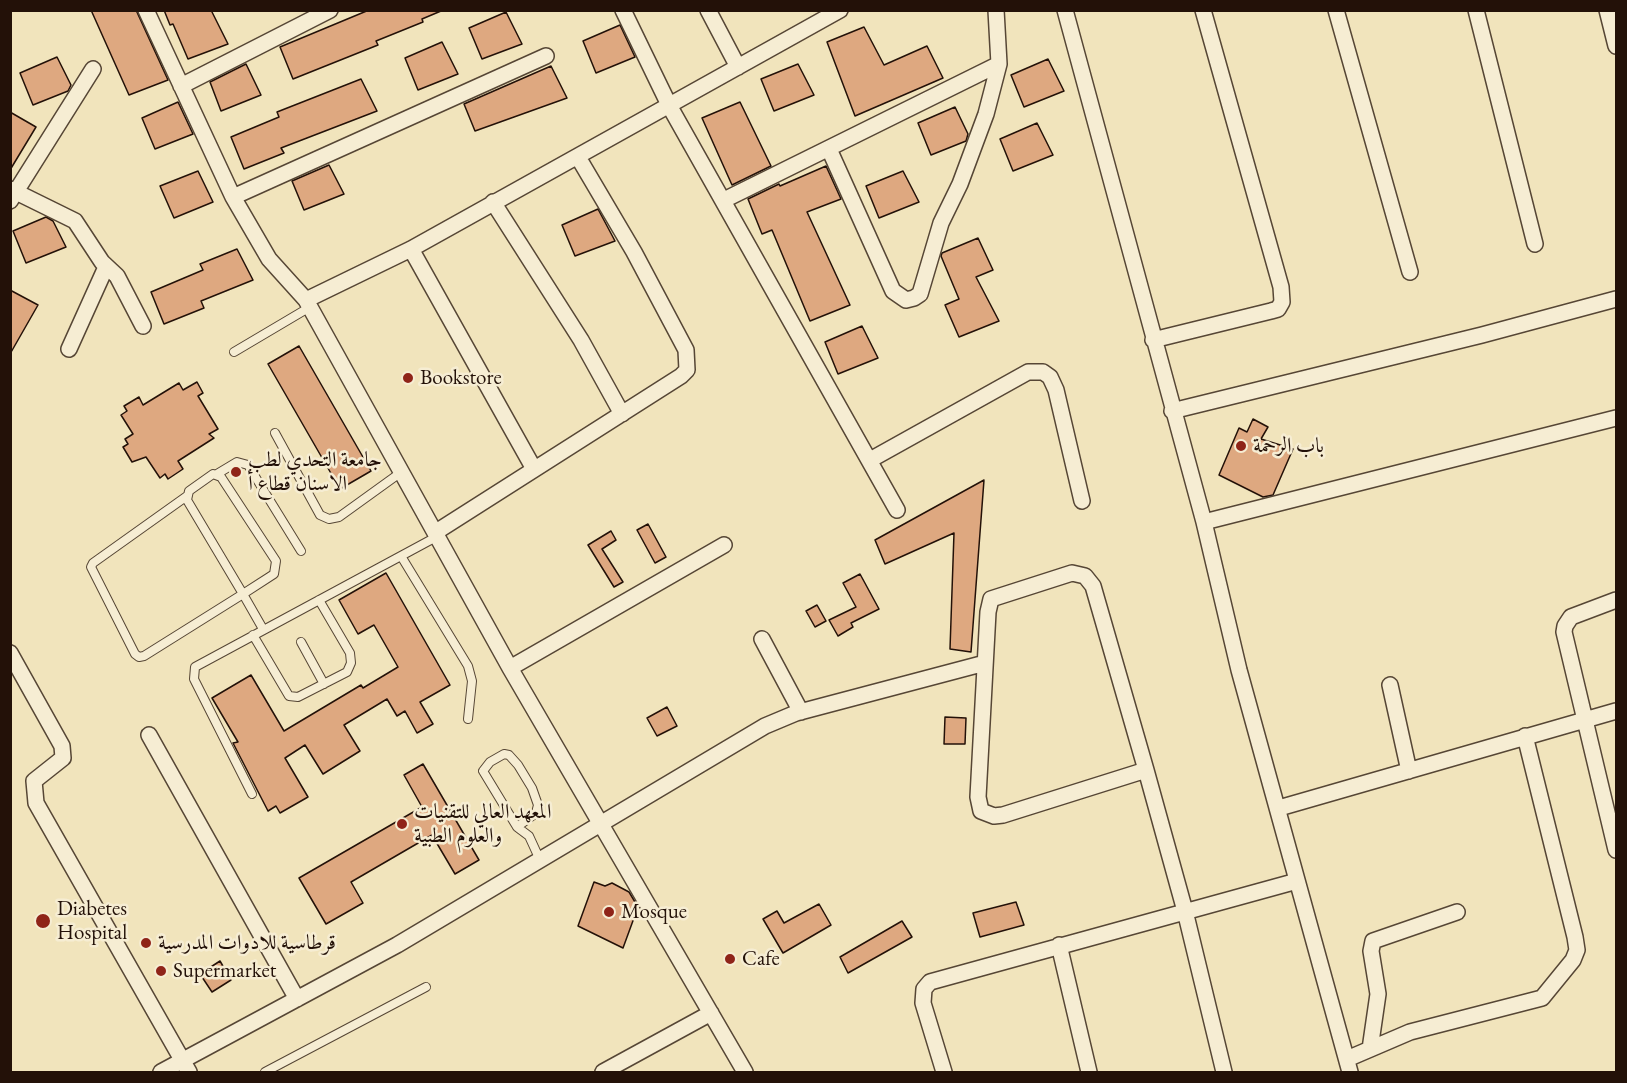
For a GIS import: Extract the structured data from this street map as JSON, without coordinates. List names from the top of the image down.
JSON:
{
  "places": [
    "Bookstore",
    "باب الرحمة",
    "جامعة التحدي لطب الاسنان قطاع أ",
    "المعهد العالي للتقنيات والعلوم الطبية",
    "Mosque",
    "Diabetes Hospital",
    "قرطاسية للادوات المدرسية",
    "Cafe",
    "Supermarket"
  ]
}
